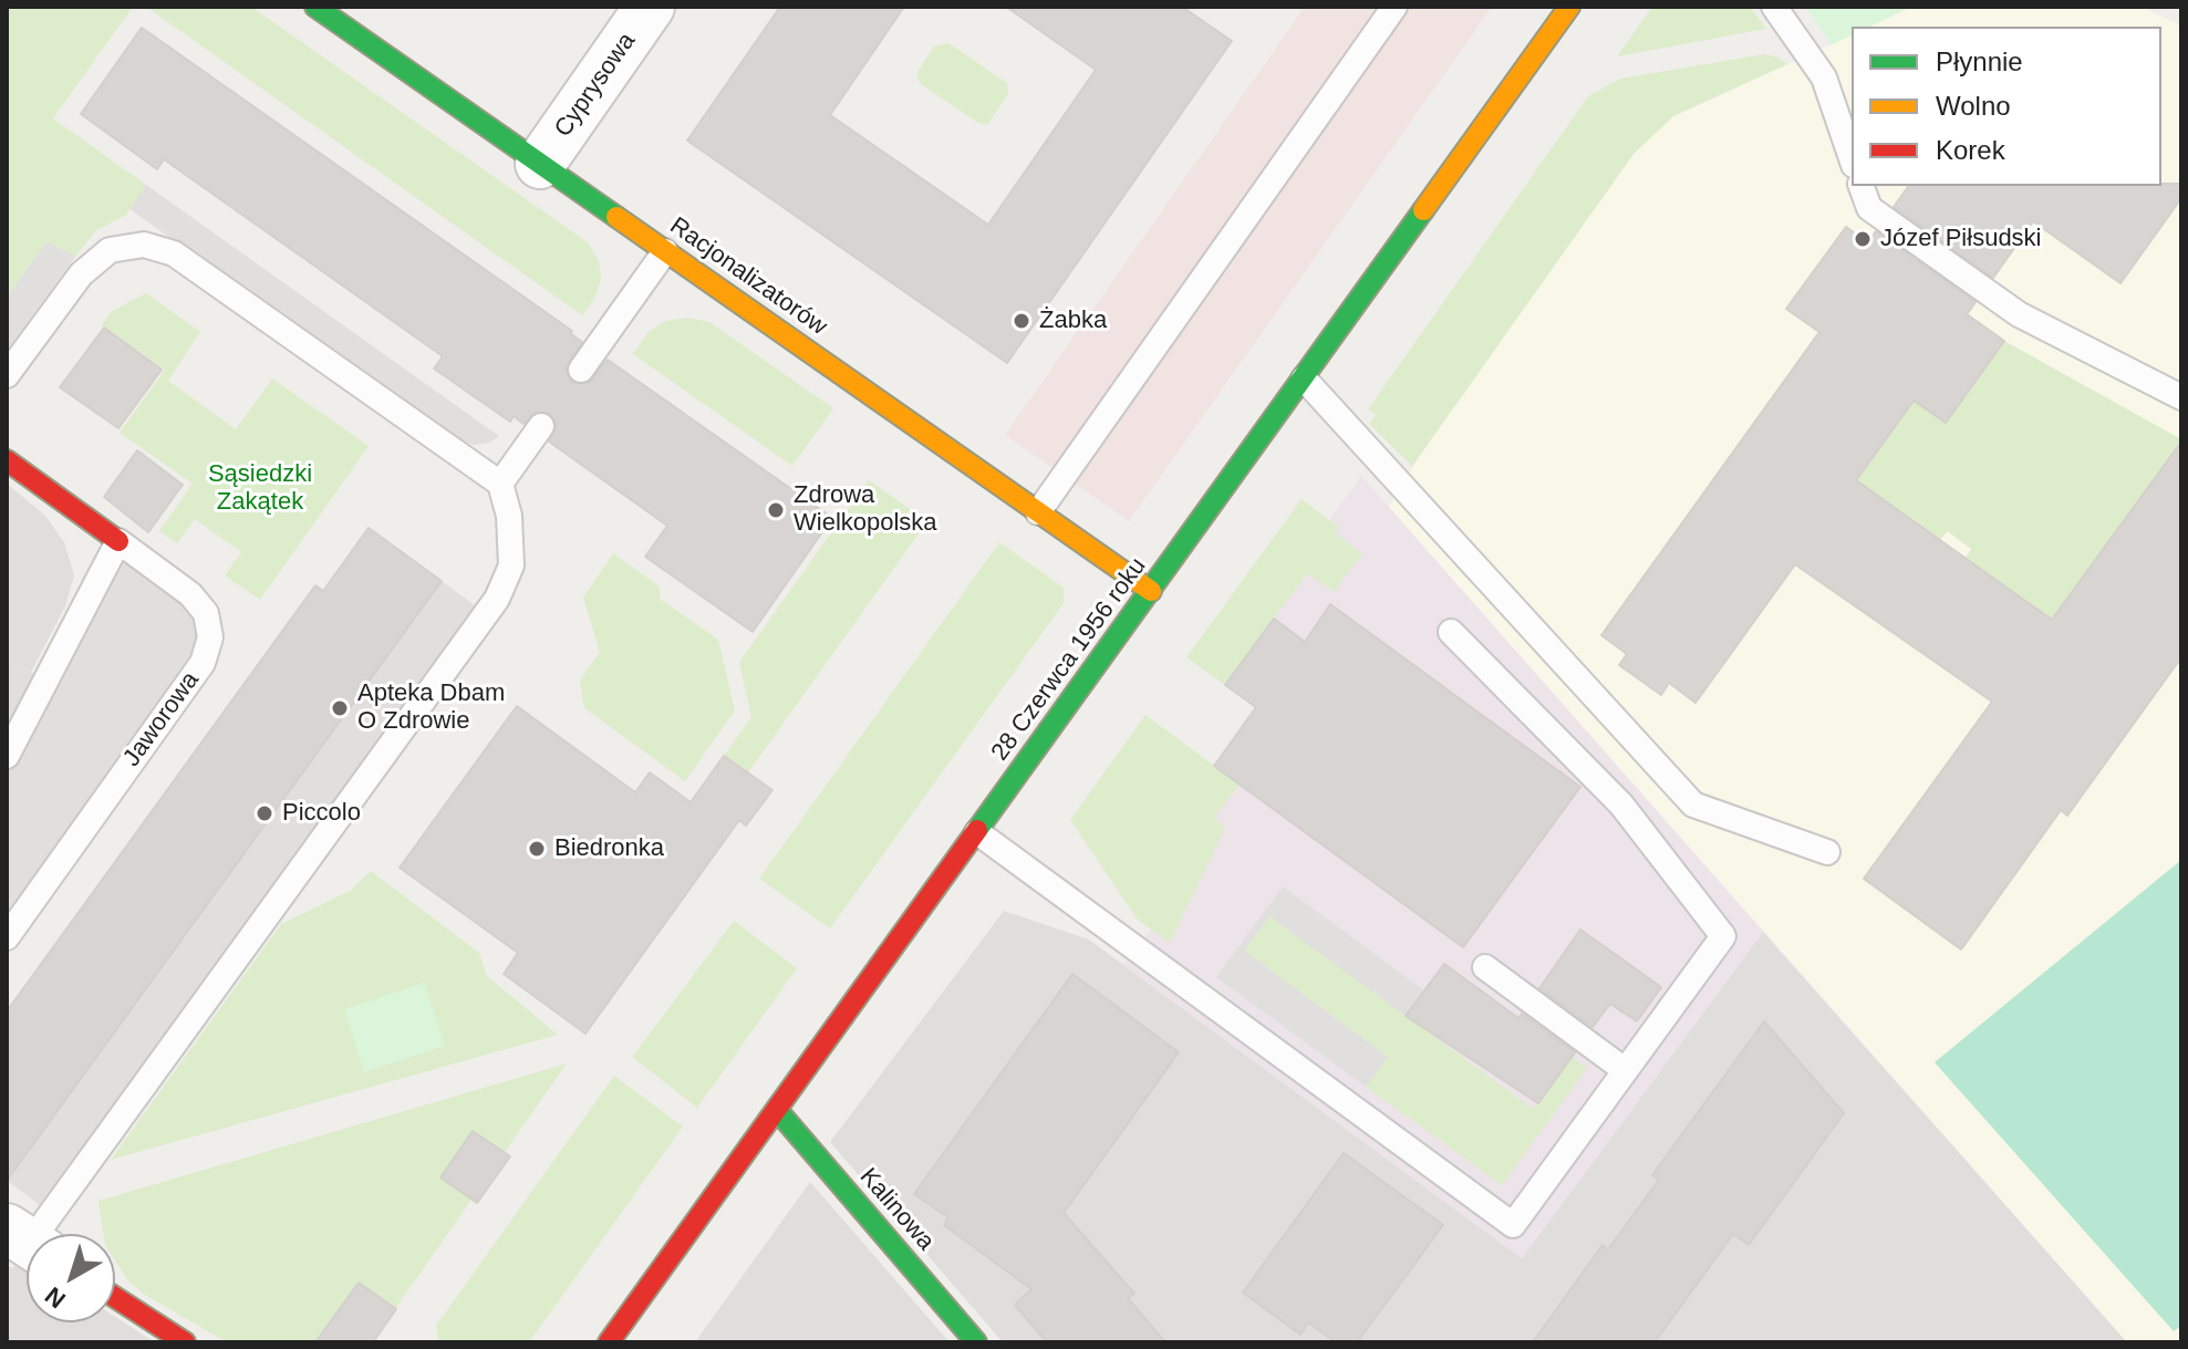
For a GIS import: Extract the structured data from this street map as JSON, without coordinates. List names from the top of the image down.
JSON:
{
  "streets": {
    "street": [
      "Cyprysowa",
      "Racjonalizatorów",
      "28 Czerwca 1956 roku",
      "Jaworowa",
      "Kalinowa"
    ]
  },
  "crossings": [
    ["Cyprysowa", "Racjonalizatorów"],
    ["Racjonalizatorów", "28 Czerwca 1956 roku"],
    ["28 Czerwca 1956 roku", "Kalinowa"]
  ],
  "parks": ["Sąsiedzki Zakątek"],
  "places": [
    "Józef Piłsudski",
    "Żabka",
    "Zdrowa Wielkopolska",
    "Apteka Dbam O Zdrowie",
    "Piccolo",
    "Biedronka"
  ],
  "legend": ["Płynnie", "Wolno", "Korek"],
  "north": "bottom left"
}
